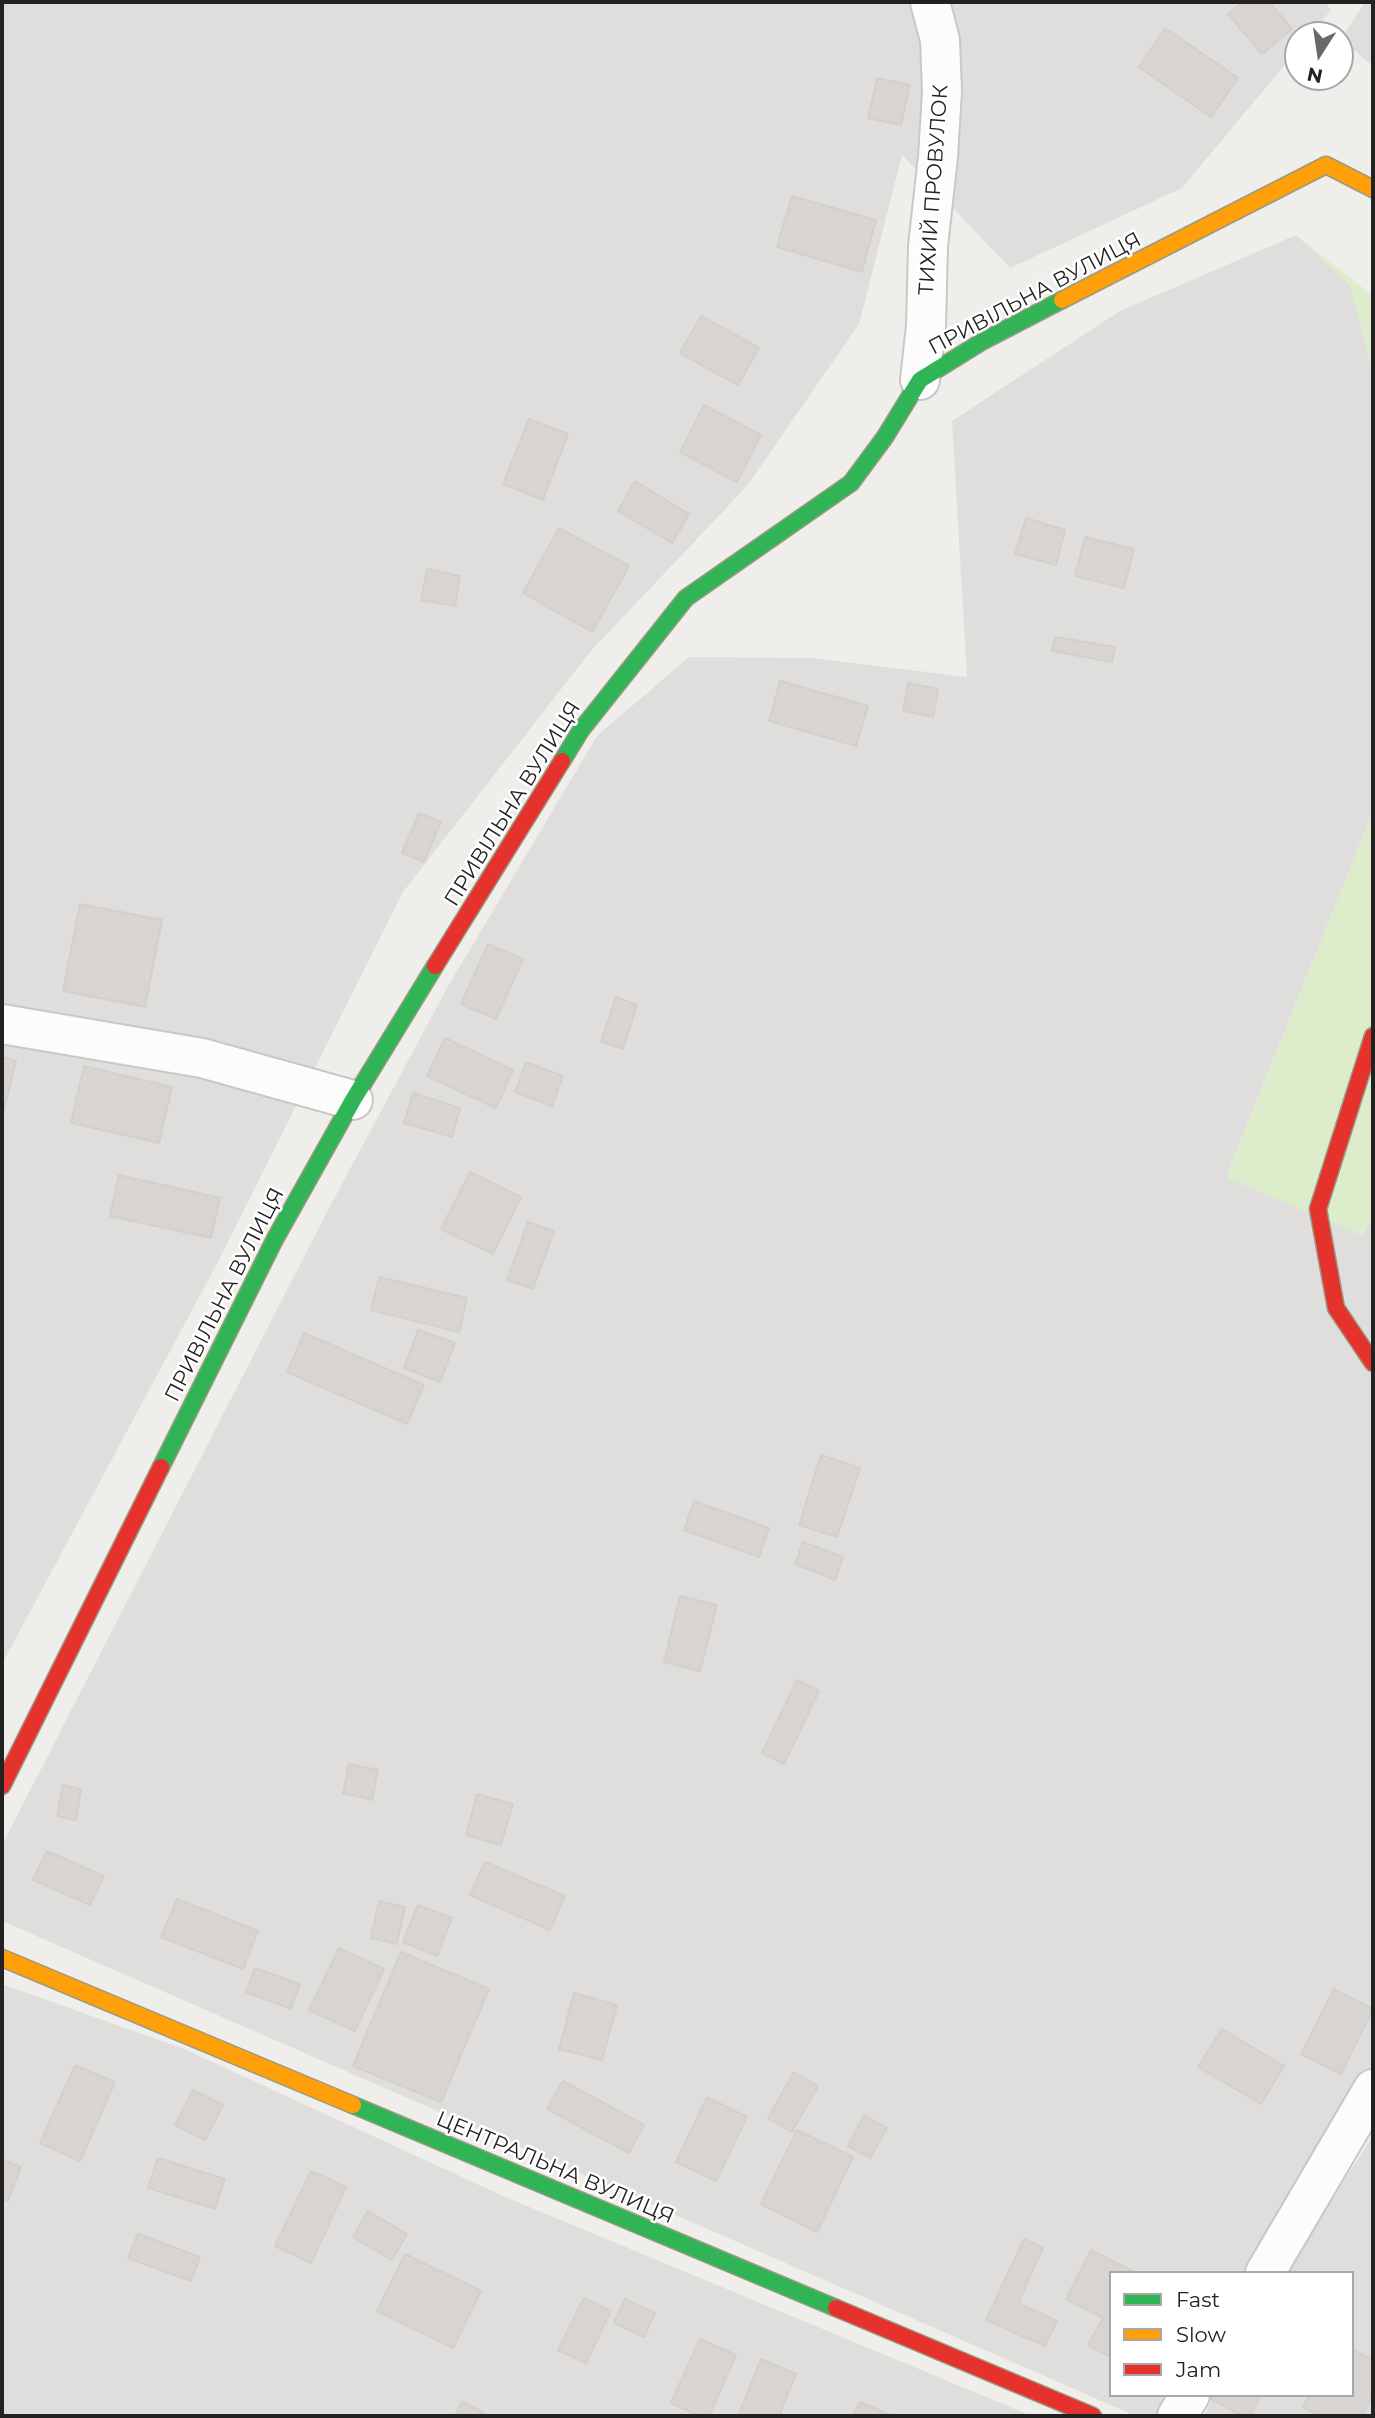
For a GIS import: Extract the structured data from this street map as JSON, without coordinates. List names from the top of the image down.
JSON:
{
  "streets": {
    "street": ["ТИХИЙ ПРОВУЛОК", "ПРИВІЛЬНА ВУЛИЦЯ", "ЦЕНТРАЛЬНА ВУЛИЦЯ"]
  },
  "crossings": [
    ["ТИХИЙ ПРОВУЛОК", "ПРИВІЛЬНА ВУЛИЦЯ"]
  ],
  "legend": ["Fast", "Slow", "Jam"],
  "north": "bottom"
}
